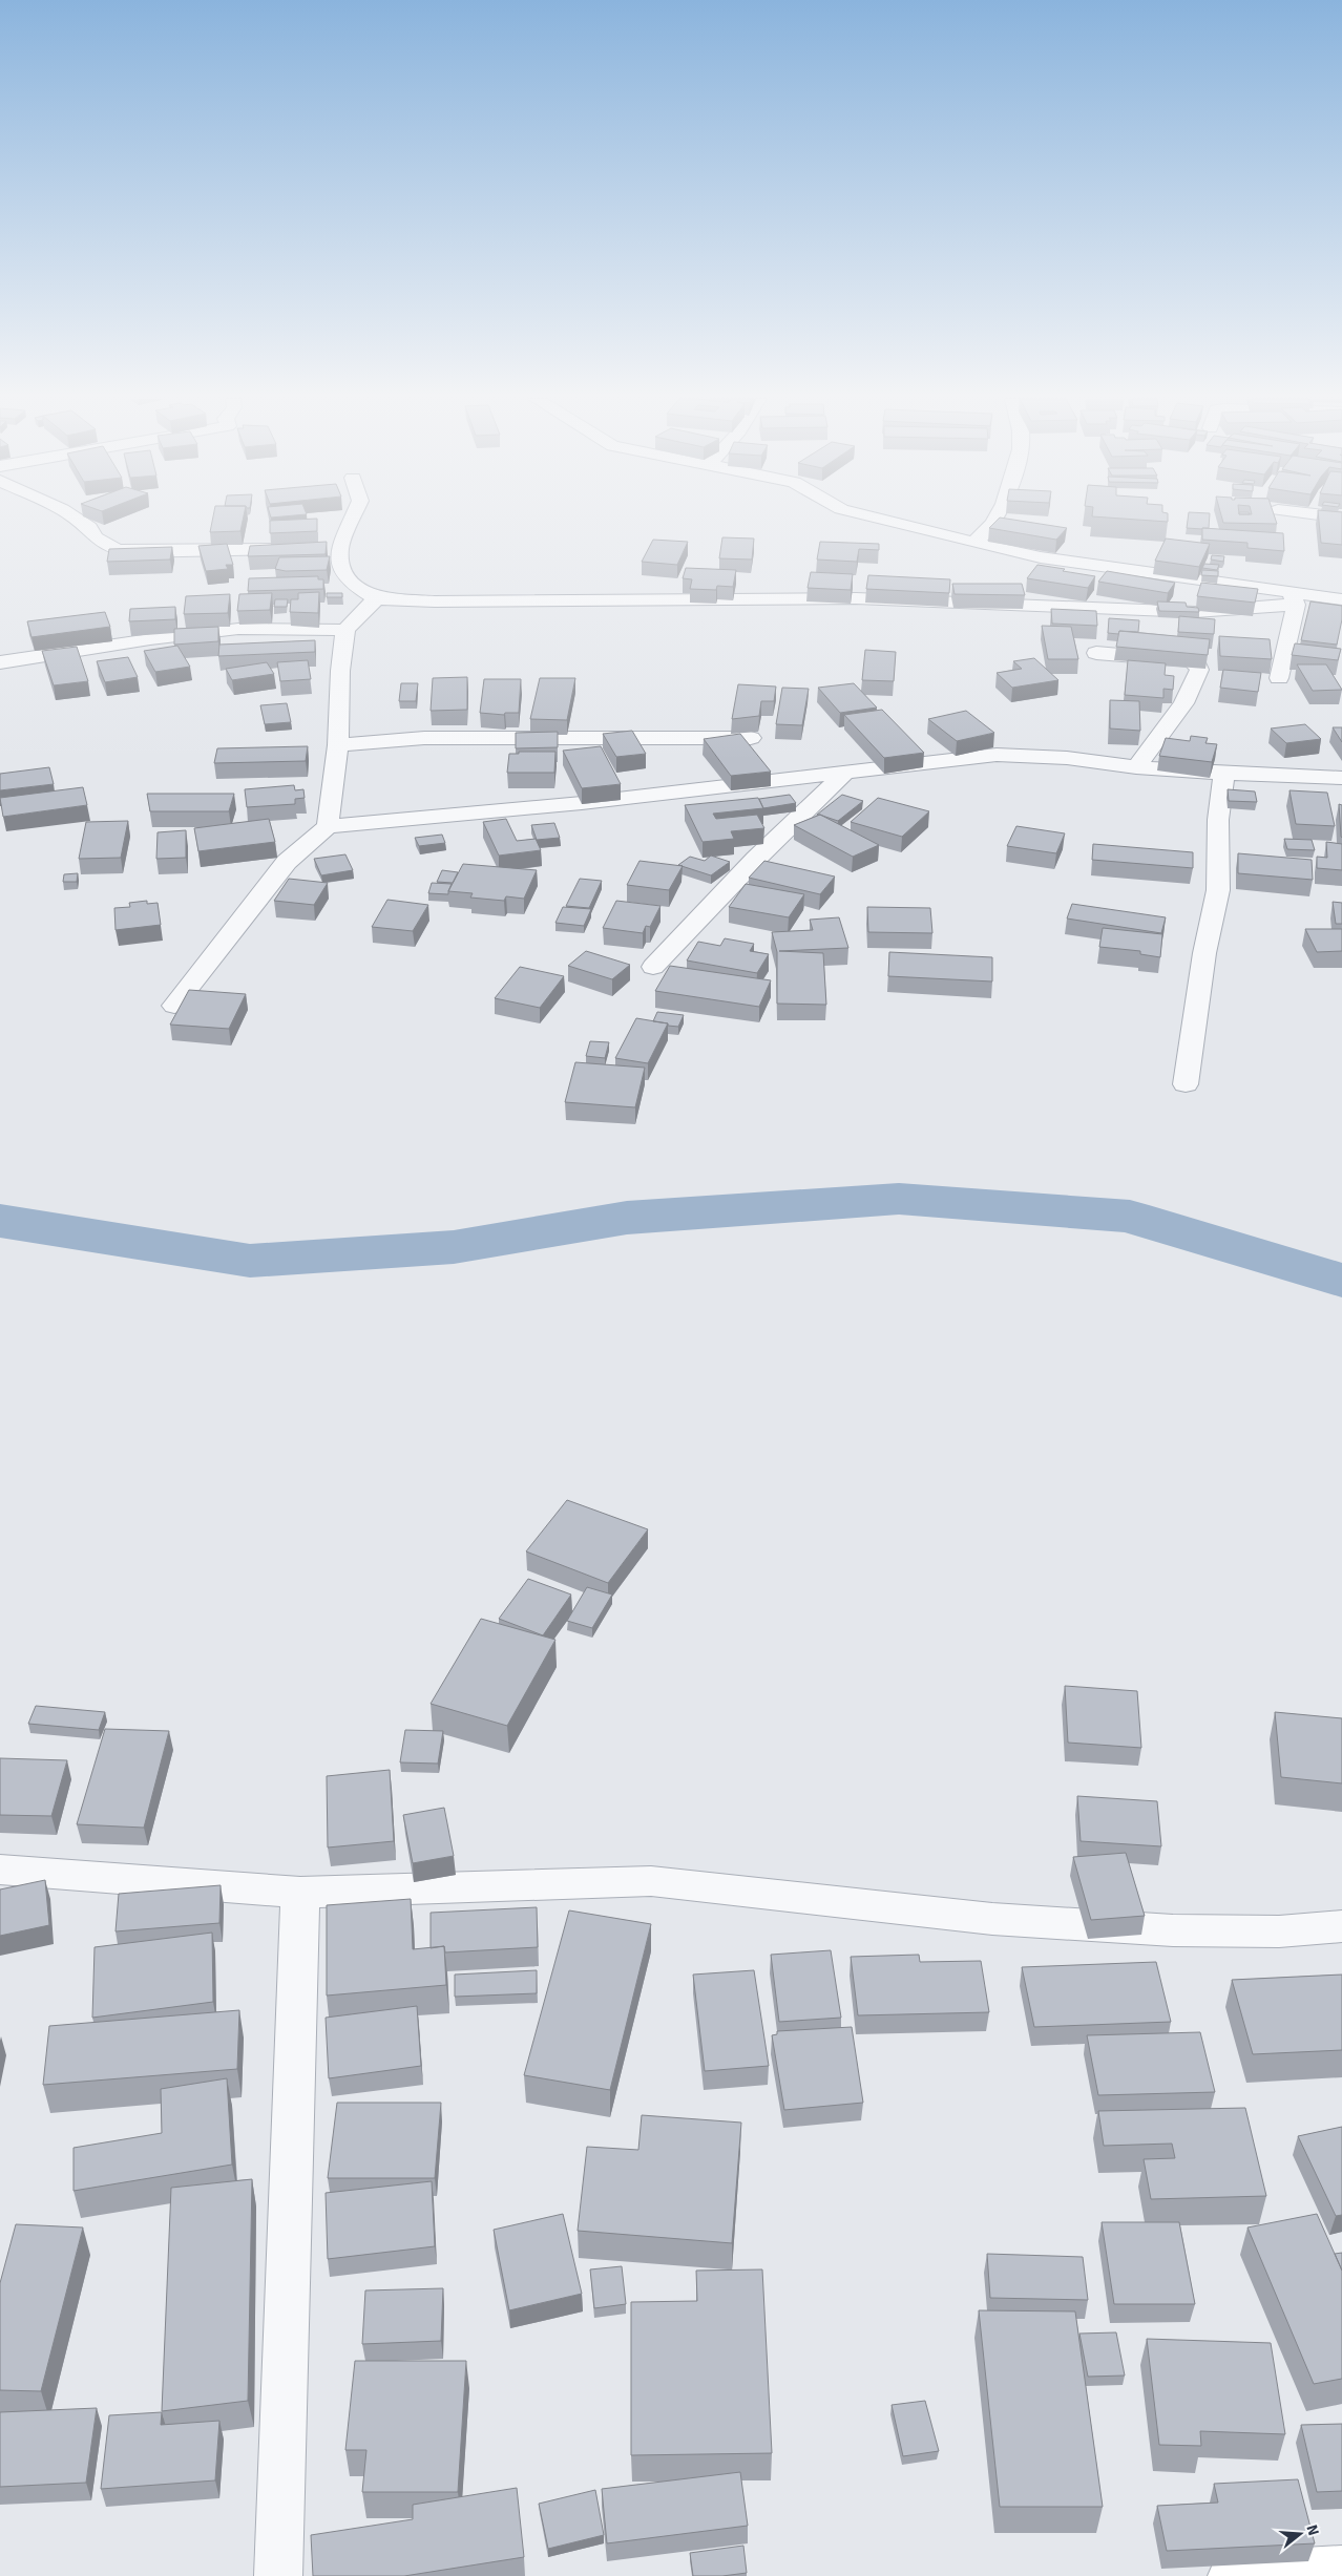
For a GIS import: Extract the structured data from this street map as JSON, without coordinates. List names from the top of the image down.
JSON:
{
  "north": "right"
}
